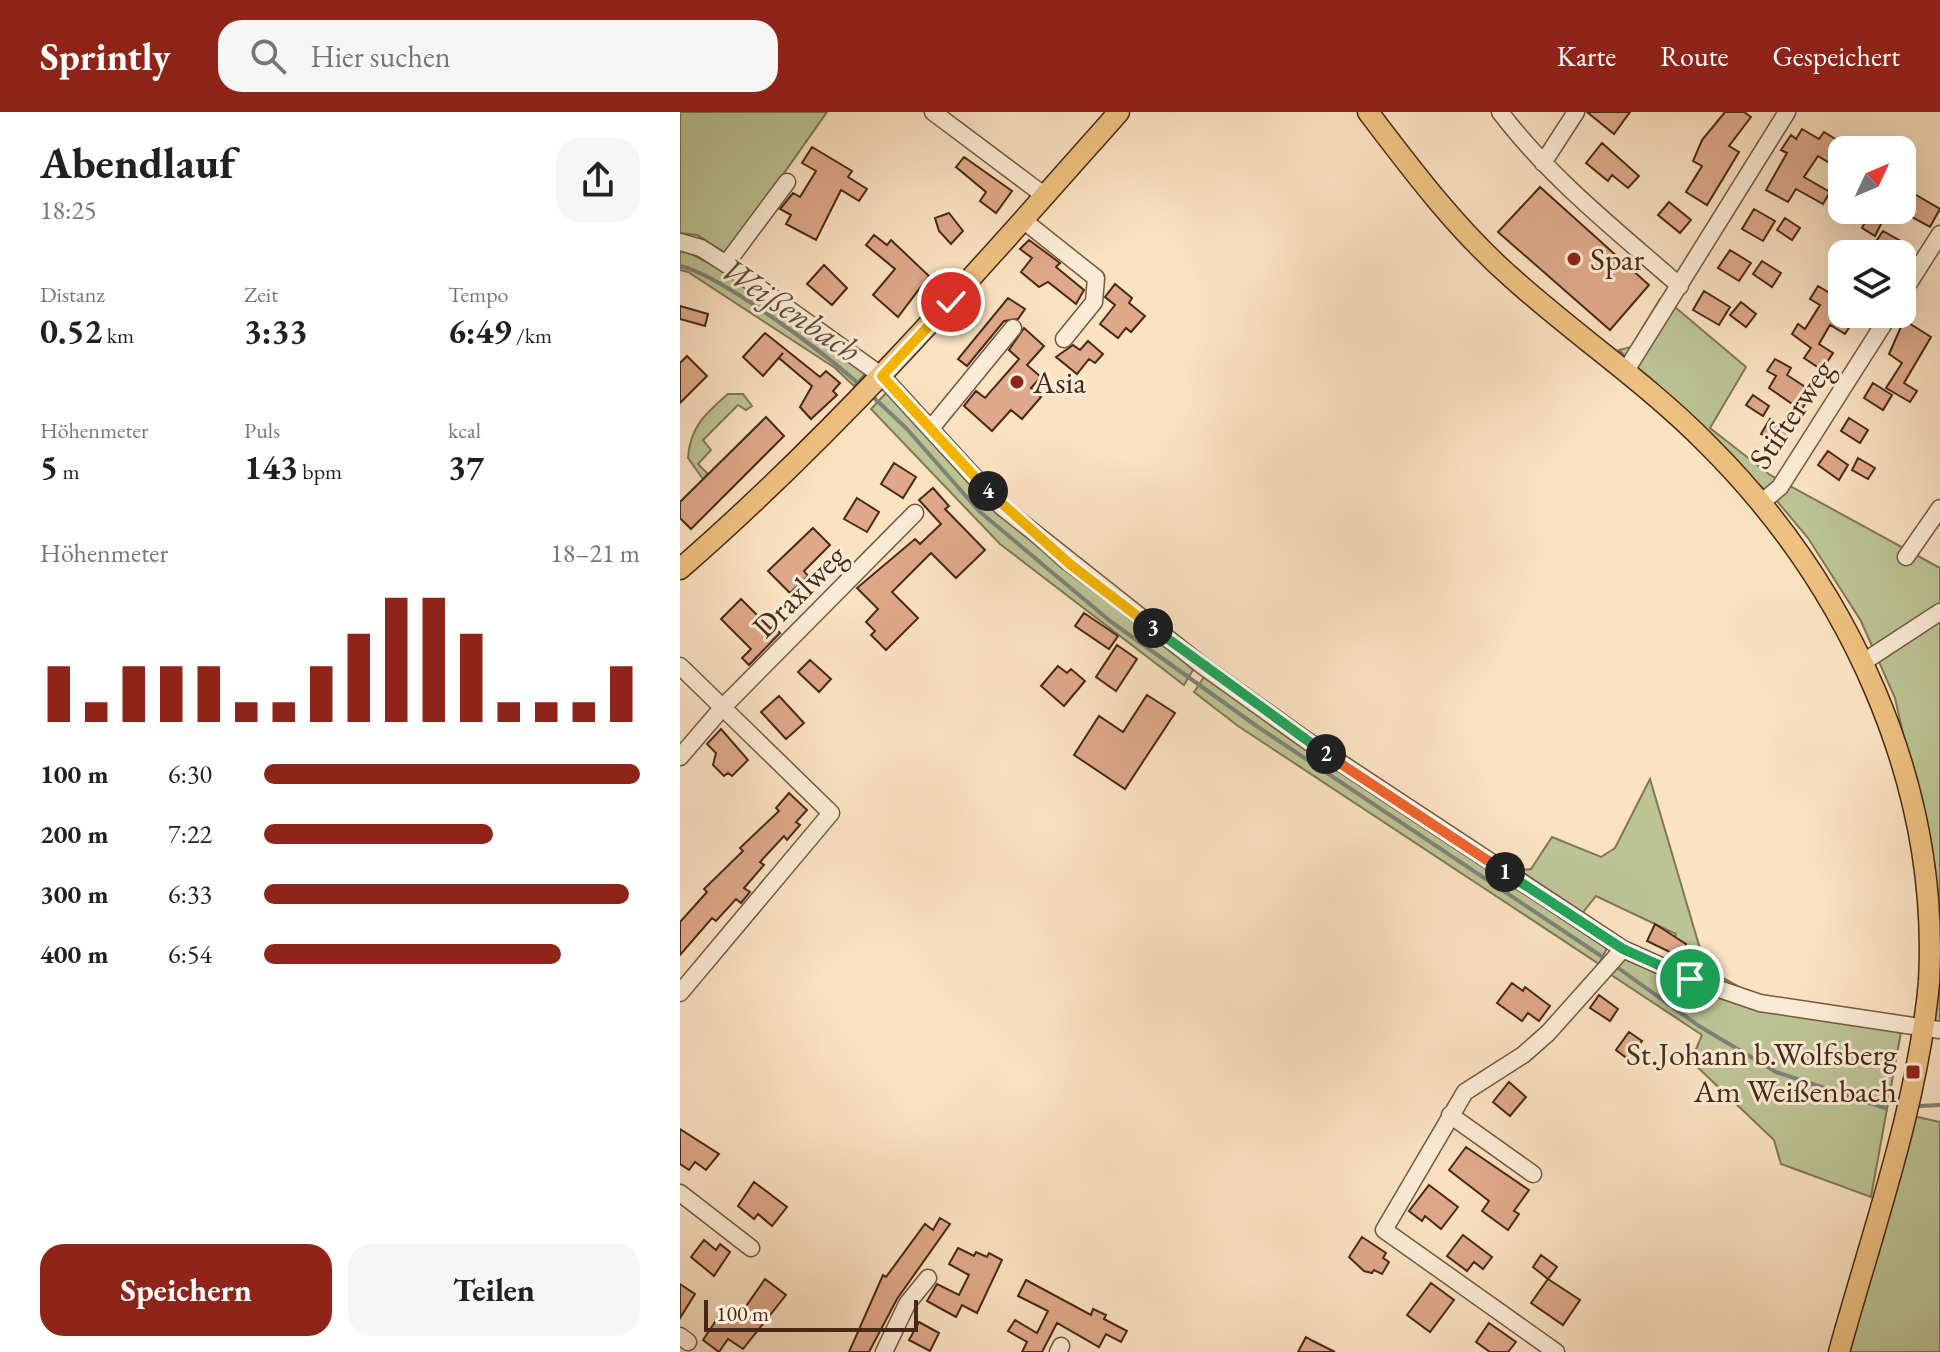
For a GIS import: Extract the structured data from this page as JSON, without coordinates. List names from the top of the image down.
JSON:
{
  "streets": {
    "street": ["Stifterweg", "Draxlweg"]
  },
  "water": ["Weißenbach"],
  "places": {
    "other": ["Spar", "Asia"],
    "transit": ["St.Johann b.Wolfsberg Am Weißenbach"]
  },
  "scale_bar": "100 m",
  "north": "top right",
  "page": {
    "header": "Sprintly",
    "search": "Hier suchen",
    "nav": ["Karte", "Route", "Gespeichert"],
    "heading": ["Abendlauf", "18:25"],
    "stats": [
      ["Distanz", "0.52 km"],
      ["Zeit", "3:33"],
      ["Tempo", "6:49 /km"],
      ["Höhenmeter", "5 m"],
      ["Puls", "143 bpm"],
      ["kcal", "37"]
    ],
    "pins": [
      "4",
      "3",
      "2",
      "1"
    ],
    "chart": ["Höhenmeter", "18–21 m"],
    "list": [
      {
        "name": "100 m",
        "note": "6:30"
      },
      {
        "name": "200 m",
        "note": "7:22"
      },
      {
        "name": "300 m",
        "note": "6:33"
      },
      {
        "name": "400 m",
        "note": "6:54"
      }
    ],
    "buttons": ["Speichern", "Teilen"],
    "scale": "100 m"
  }
}
